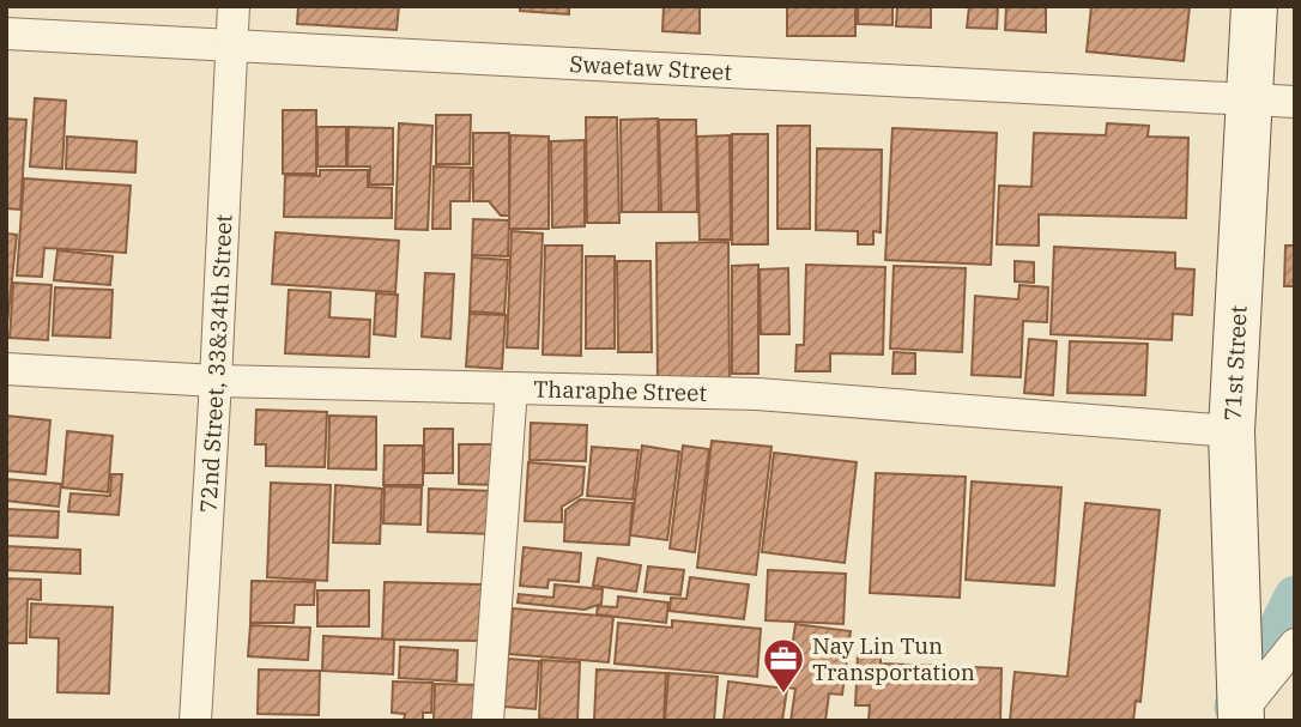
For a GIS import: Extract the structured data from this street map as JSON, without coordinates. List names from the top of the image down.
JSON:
{
  "streets": {
    "main road": ["71st Street"],
    "street": ["Swaetaw Street", "72nd Street, 33&34th Street", "Tharaphe Street"]
  },
  "crossings": [
    ["Swaetaw Street", "71st Street"],
    ["Swaetaw Street", "72nd Street, 33&34th Street"],
    ["71st Street", "Tharaphe Street"],
    ["72nd Street, 33&34th Street", "Tharaphe Street"]
  ],
  "places": {
    "office": ["Nay Lin Tun Transportation"]
  }
}
